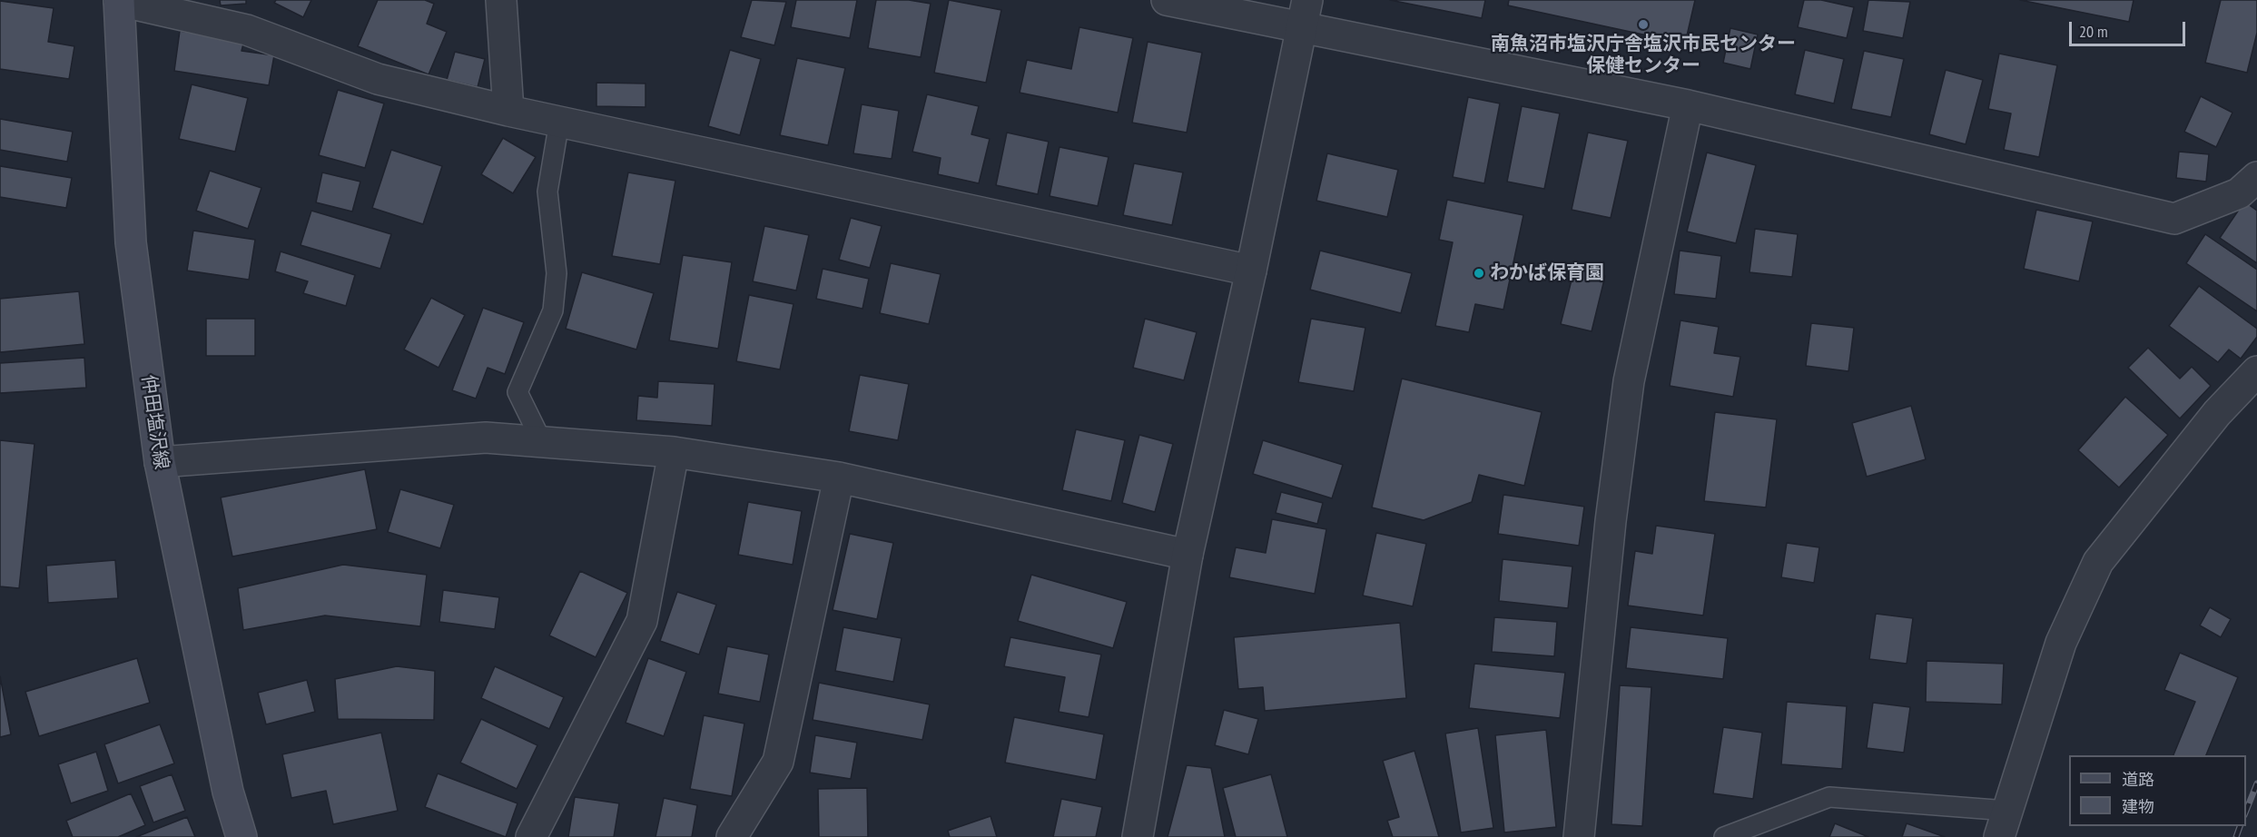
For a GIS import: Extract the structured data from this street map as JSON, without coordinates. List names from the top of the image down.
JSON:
{
  "streets": {
    "main road": ["仲田塩沢線"]
  },
  "places": ["南魚沼市塩沢庁舎塩沢市民センター 保健センター", "わかば保育園"],
  "legend": ["道路", "建物"],
  "scale_bar": "20 m"
}
